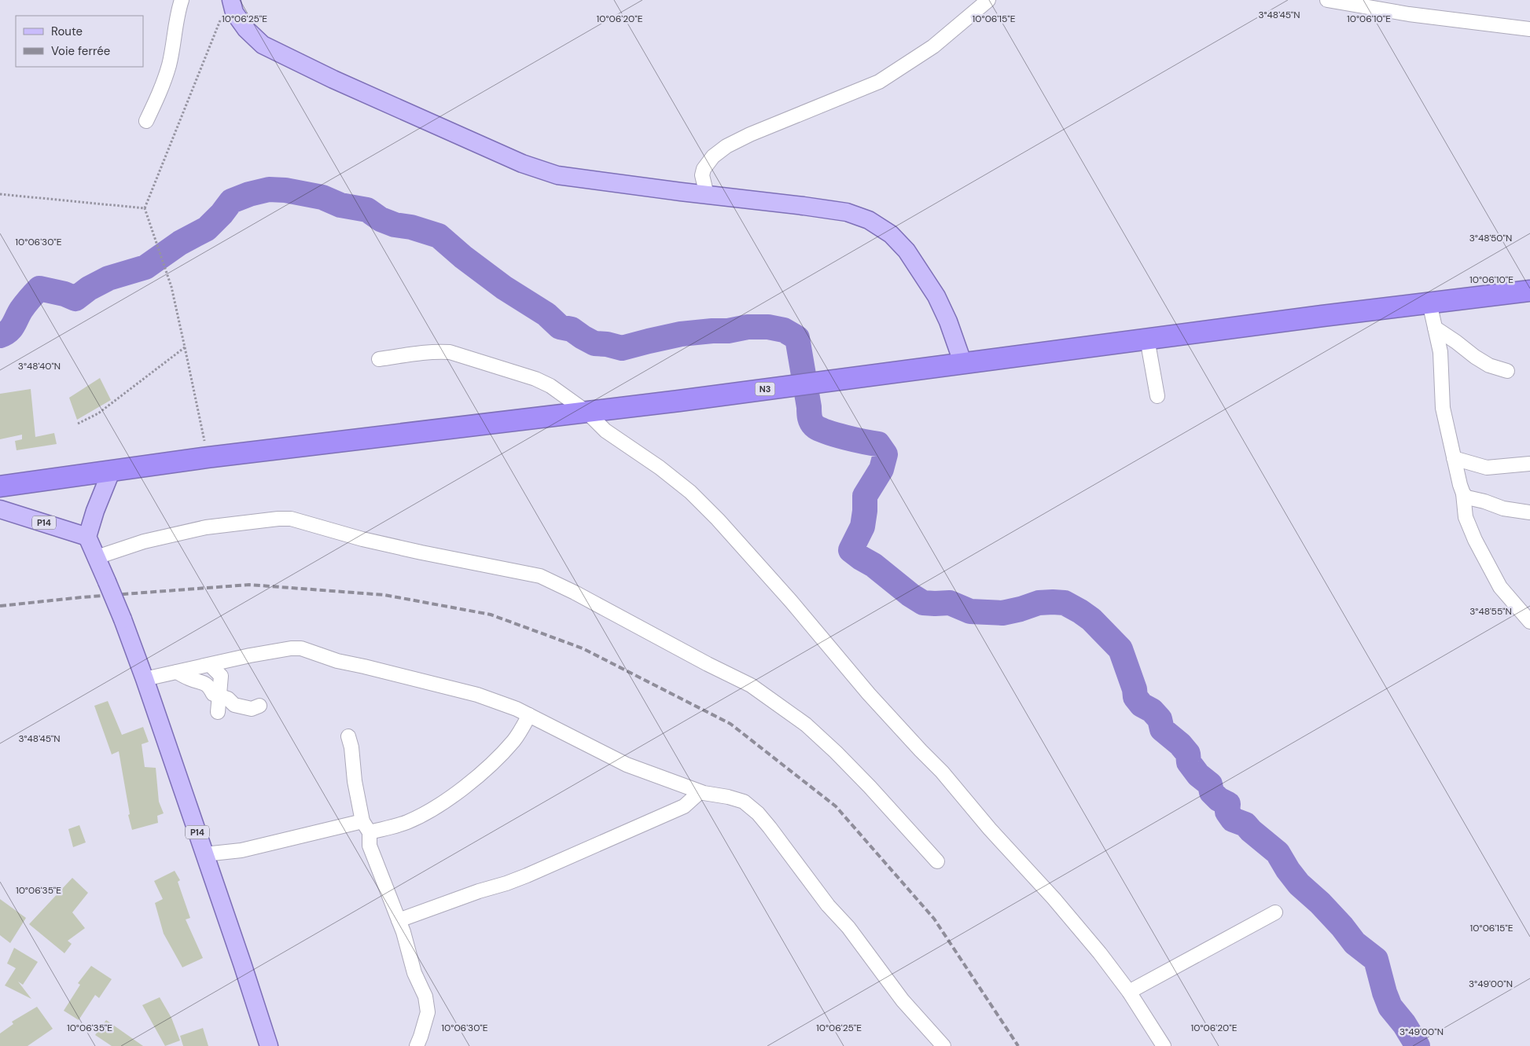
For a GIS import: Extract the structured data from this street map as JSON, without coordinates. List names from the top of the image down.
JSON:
{
  "streets": {
    "highway": ["N3"],
    "main road": ["P14"]
  },
  "legend": ["Route", "Voie ferrée"],
  "coordinates": [
    "3°48'45\"N",
    "10°06'10\"E",
    "10°06'25\"E",
    "10°06'20\"E",
    "10°06'15\"E",
    "3°48'50\"N",
    "10°06'30\"E",
    "3°48'40\"N",
    "3°48'55\"N",
    "10°06'35\"E",
    "3°49'00\"N"
  ]
}
